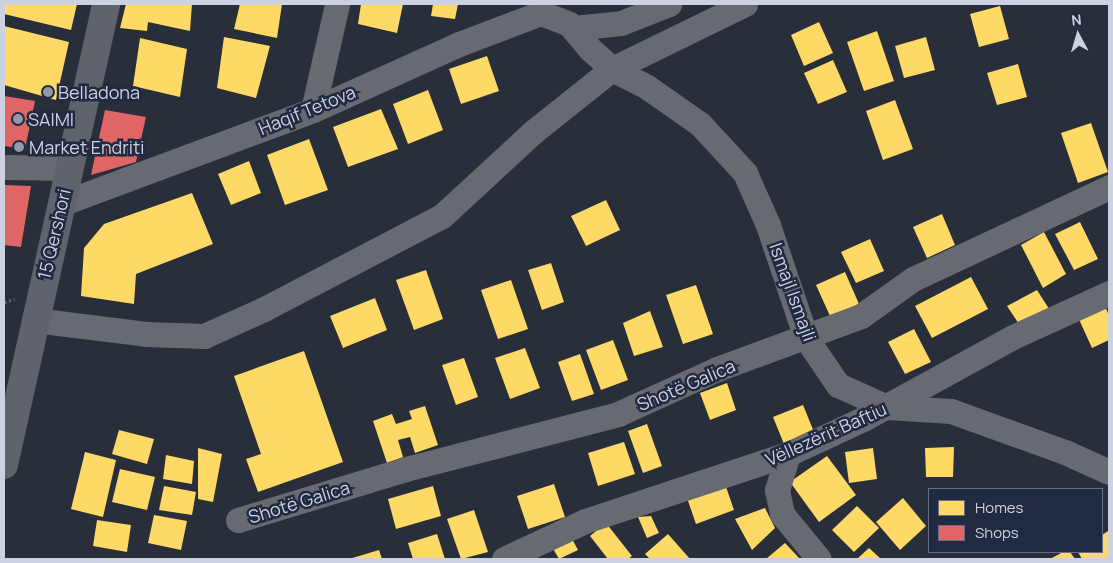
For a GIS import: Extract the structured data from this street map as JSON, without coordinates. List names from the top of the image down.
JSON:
{
  "streets": {
    "street": [
      "Haqif Tetova",
      "15 Qershori",
      "Ismajl Ismajli",
      "Shotë Galica",
      "Vëllezërit Baftiu"
    ]
  },
  "crossings": [
    ["Haqif Tetova", "15 Qershori"],
    ["Haqif Tetova", "Ismajl Ismajli"],
    ["Ismajl Ismajli", "Shotë Galica"],
    ["Ismajl Ismajli", "Vëllezërit Baftiu"]
  ],
  "places": ["Belladona", "SAIMI", "Market Endriti"],
  "legend": ["Homes", "Shops"],
  "north": "top"
}
